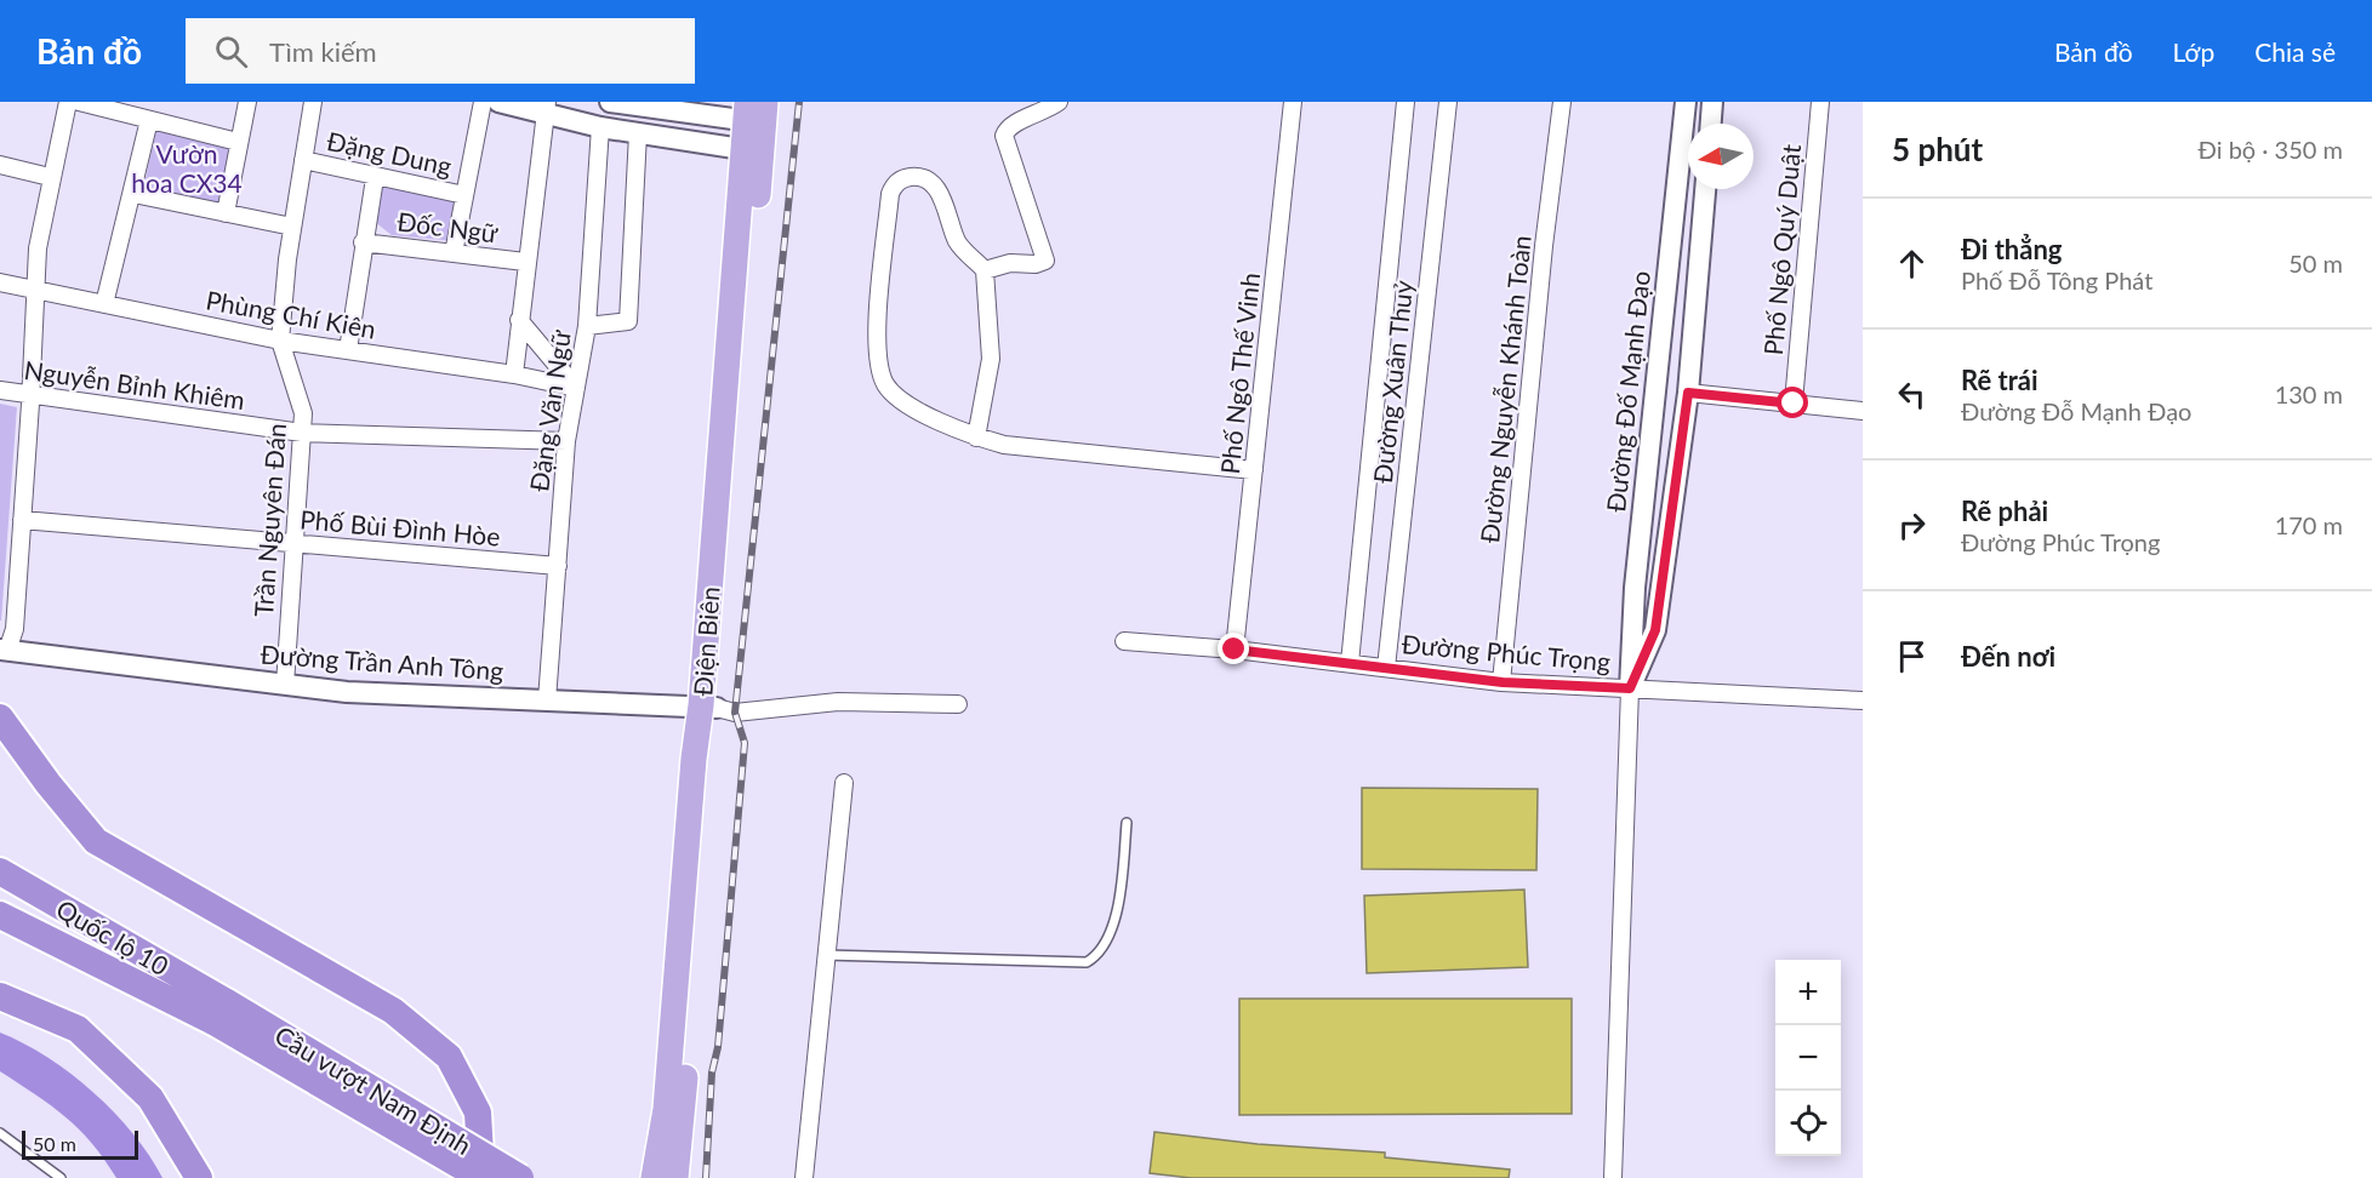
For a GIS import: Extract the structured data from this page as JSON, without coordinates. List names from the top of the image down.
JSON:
{
  "streets": {
    "highway": ["Quốc lộ 10", "Cầu vượt Nam Định"],
    "main road": ["Điện Biên"],
    "street": [
      "Đặng Dung",
      "Đốc Ngữ",
      "Phố Ngô Quý Duật",
      "Phùng Chí Kiên",
      "Phố Ngô Thế Vinh",
      "Đường Xuân Thuỷ",
      "Nguyễn Bỉnh Khiêm",
      "Đường Nguyễn Khánh Toàn",
      "Đường Đố Mạnh Đạo",
      "Đặng Văn Ngữ",
      "Trần Nguyên Đán",
      "Phố Bùi Đình Hòe",
      "Đường Phúc Trọng",
      "Đường Trần Anh Tông"
    ]
  },
  "crossings": [
    ["Đặng Dung", "Trần Nguyên Đán"],
    ["Phùng Chí Kiên", "Đặng Văn Ngữ"],
    ["Phùng Chí Kiên", "Trần Nguyên Đán"],
    ["Phố Ngô Thế Vinh", "Đường Phúc Trọng"],
    ["Đường Xuân Thuỷ", "Đường Phúc Trọng"],
    ["Nguyễn Bỉnh Khiêm", "Đặng Văn Ngữ"],
    ["Nguyễn Bỉnh Khiêm", "Trần Nguyên Đán"],
    ["Đường Nguyễn Khánh Toàn", "Đường Phúc Trọng"],
    ["Đường Đố Mạnh Đạo", "Đường Phúc Trọng"],
    ["Đặng Văn Ngữ", "Phố Bùi Đình Hòe"],
    ["Đặng Văn Ngữ", "Đường Trần Anh Tông"],
    ["Trần Nguyên Đán", "Phố Bùi Đình Hòe"],
    ["Trần Nguyên Đán", "Đường Trần Anh Tông"],
    ["Điện Biên", "Đường Trần Anh Tông"],
    ["Quốc lộ 10", "Cầu vượt Nam Định"]
  ],
  "parks": ["Vườn hoa CX34"],
  "scale_bar": "50 m",
  "north": "left",
  "page": {
    "header": "Bản đồ",
    "search": "Tìm kiếm",
    "nav": ["Bản đồ", "Lớp", "Chia sẻ"],
    "heading": ["5 phút", "Đi bộ · 350 m"],
    "list": [
      ["Đi thẳng", "Phố Đỗ Tông Phát", "50 m"],
      ["Rẽ trái", "Đường Đỗ Mạnh Đạo", "130 m"],
      ["Rẽ phải", "Đường Phúc Trọng", "170 m"],
      "Đến nơi"
    ],
    "map_buttons": ["+", "−"],
    "scale": "50 m"
  }
}
